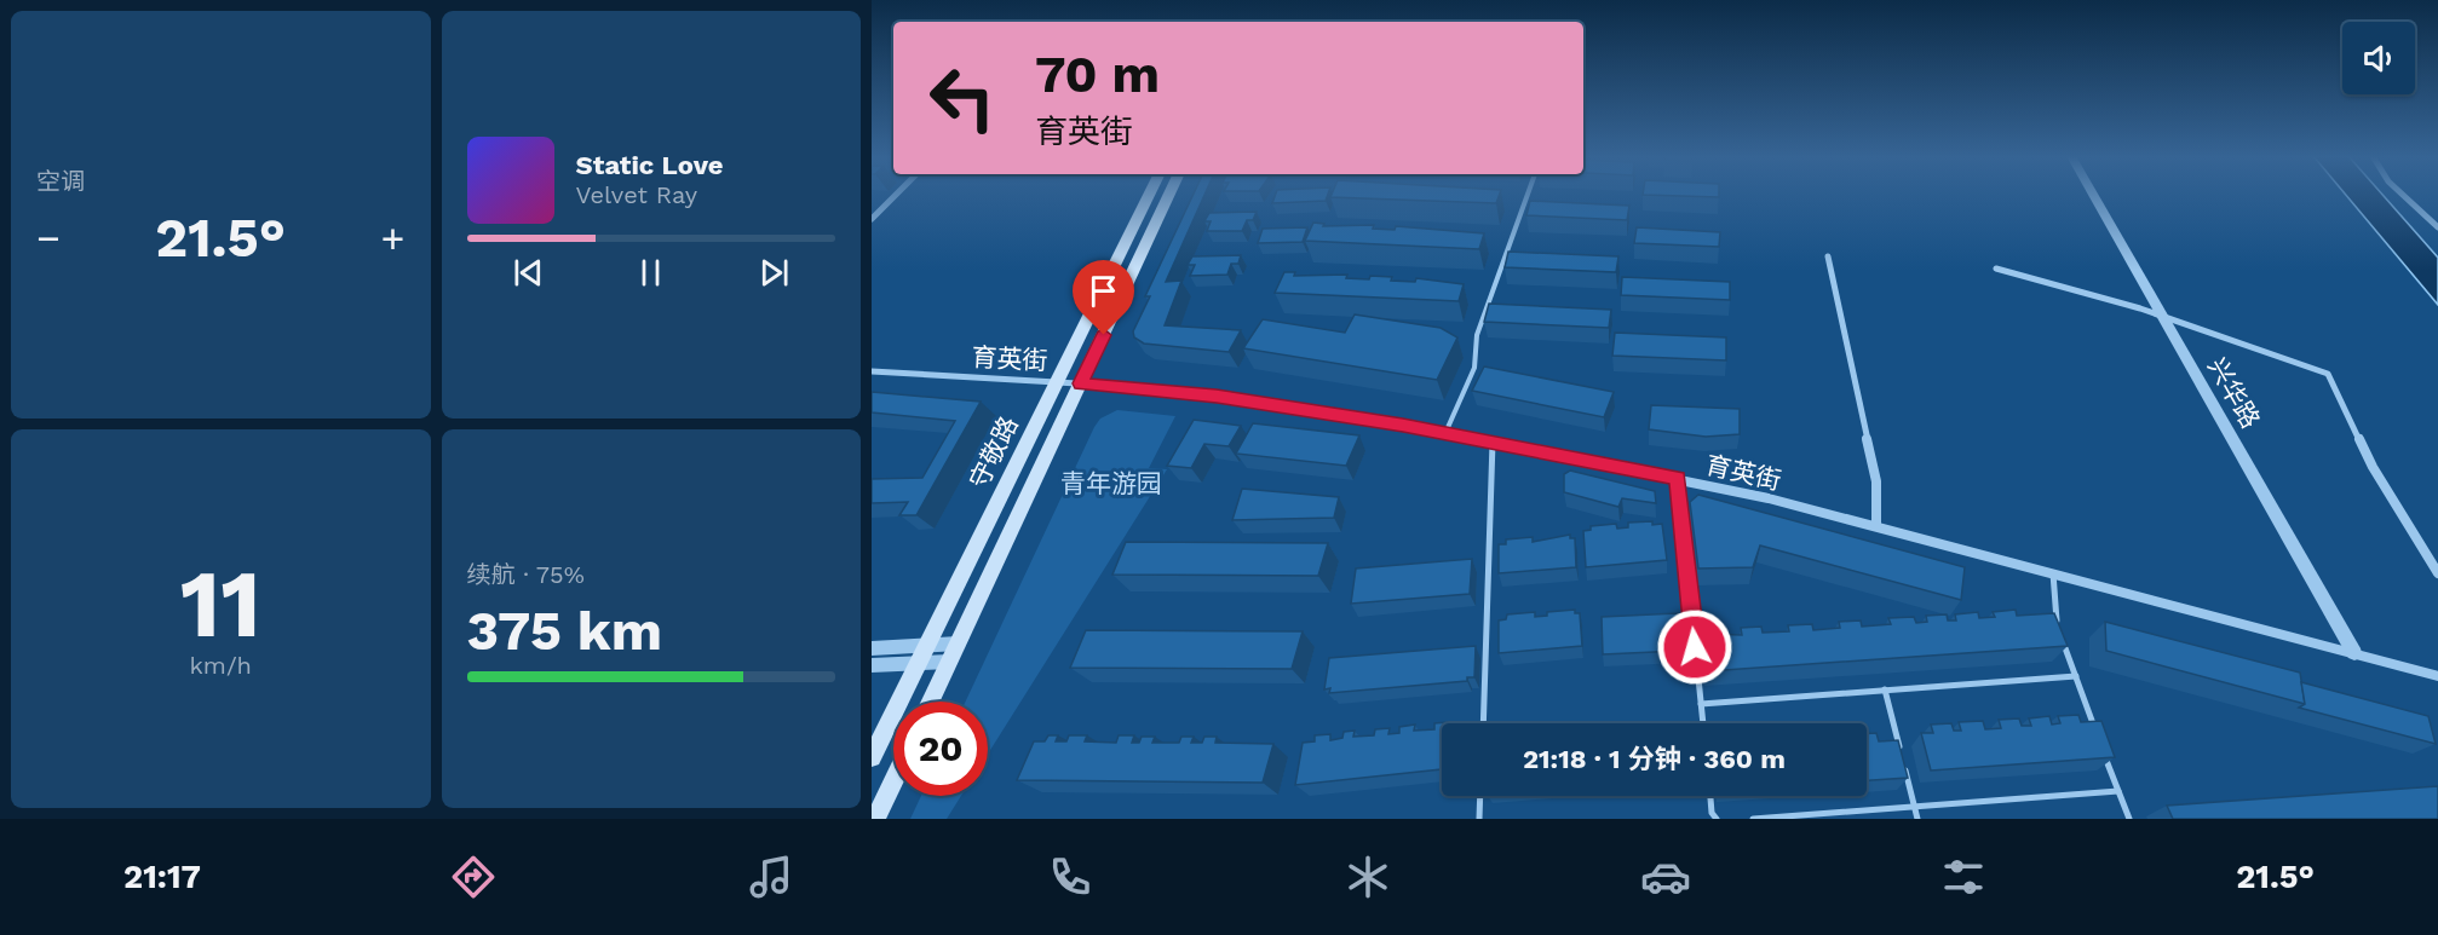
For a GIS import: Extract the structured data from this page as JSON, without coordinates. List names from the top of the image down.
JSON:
{
  "streets": {
    "main road": ["守敬路"],
    "street": ["育英街", "兴华路"]
  },
  "crossings": [
    ["育英街", "兴华路"],
    ["育英街", "守敬路"]
  ],
  "parks": ["青年游园"],
  "page": {
    "tile": [
      "空调",
      ["11", "km/h"],
      ["续航 · 75%", "375 km"]
    ],
    "turn": ["70 m", "育英街"],
    "song": ["Static Love", "Velvet Ray"],
    "heat": ["−", "21.5°", "+"],
    "limit": "20",
    "trip": "21:18 · 1 分钟 · 360 m",
    "tabs": ["21:17", "21.5°"]
  }
}
